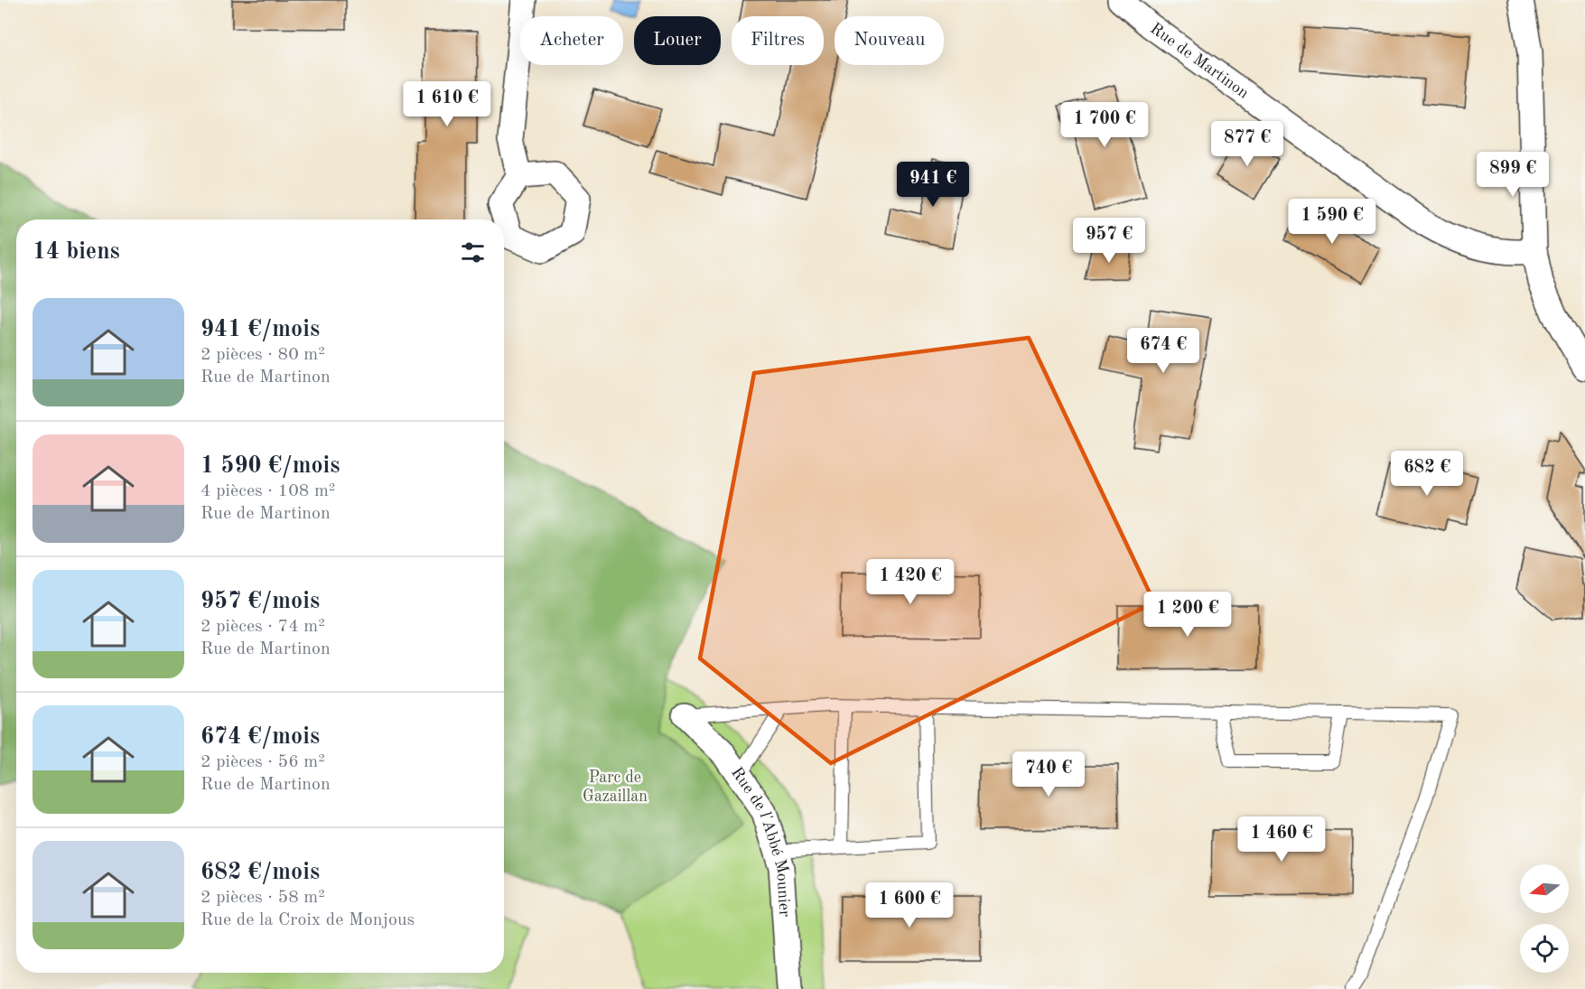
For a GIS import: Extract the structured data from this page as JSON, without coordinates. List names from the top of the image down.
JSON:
{
  "streets": {
    "street": ["Rue de Martinon", "Rue de l'Abbé Mounier"]
  },
  "parks": ["Parc de Gazaillan"],
  "north": "left",
  "page": {
    "chip": [
      "Acheter",
      "Louer",
      "Filtres",
      "Nouveau"
    ],
    "price": [
      "1 610 €",
      "1 700 €",
      "877 €",
      "899 €",
      "941 €",
      "1 590 €",
      "957 €",
      "674 €",
      "682 €",
      "1 420 €",
      "1 200 €",
      "740 €",
      "1 460 €",
      "1 600 €"
    ],
    "heading": "14 biens",
    "list": [
      {
        "name": "941 €/mois",
        "note": "2 pièces · 80 m² · Rue de Martinon"
      },
      {
        "name": "1 590 €/mois",
        "note": "4 pièces · 108 m² · Rue de Martinon"
      },
      {
        "name": "957 €/mois",
        "note": "2 pièces · 74 m² · Rue de Martinon"
      },
      {
        "name": "674 €/mois",
        "note": "2 pièces · 56 m² · Rue de Martinon"
      },
      {
        "name": "682 €/mois",
        "note": "2 pièces · 58 m² · Rue de la Croix de Monjous"
      }
    ]
  }
}
